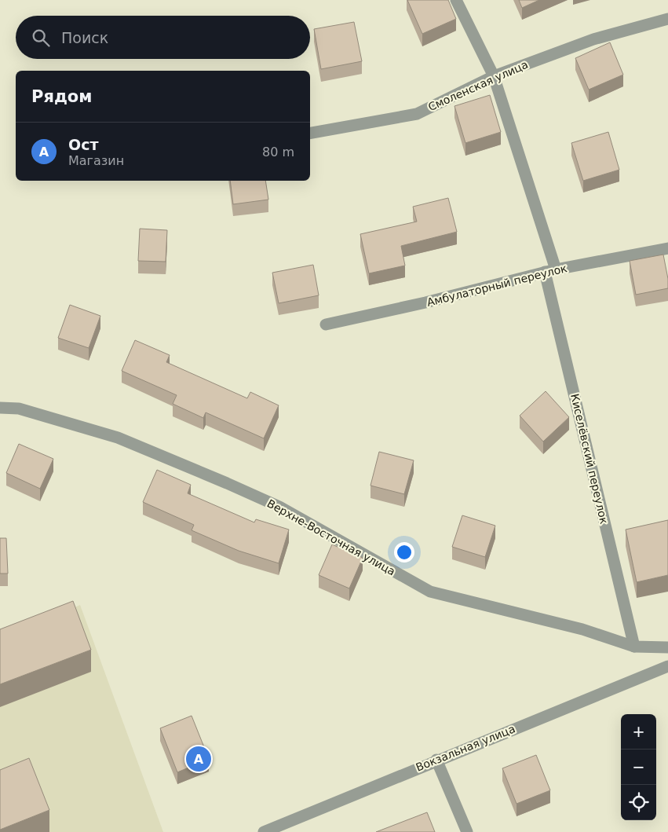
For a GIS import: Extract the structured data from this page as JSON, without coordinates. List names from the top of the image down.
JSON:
{
  "streets": {
    "street": [
      "Смоленская улица",
      "Амбулаторный переулок",
      "Киселёвский переулок",
      "Верхне-Восточная улица",
      "Вокзальная улица"
    ]
  },
  "crossings": [
    ["Смоленская улица", "Киселёвский переулок"],
    ["Амбулаторный переулок", "Киселёвский переулок"],
    ["Киселёвский переулок", "Верхне-Восточная улица"]
  ],
  "page": {
    "search": "Поиск",
    "heading": "Рядом",
    "list": [
      {
        "mark": "A",
        "name": "Ост",
        "note": "Магазин",
        "value": "80 m"
      }
    ],
    "map_buttons": ["+", "−"],
    "pins": "A"
  }
}
